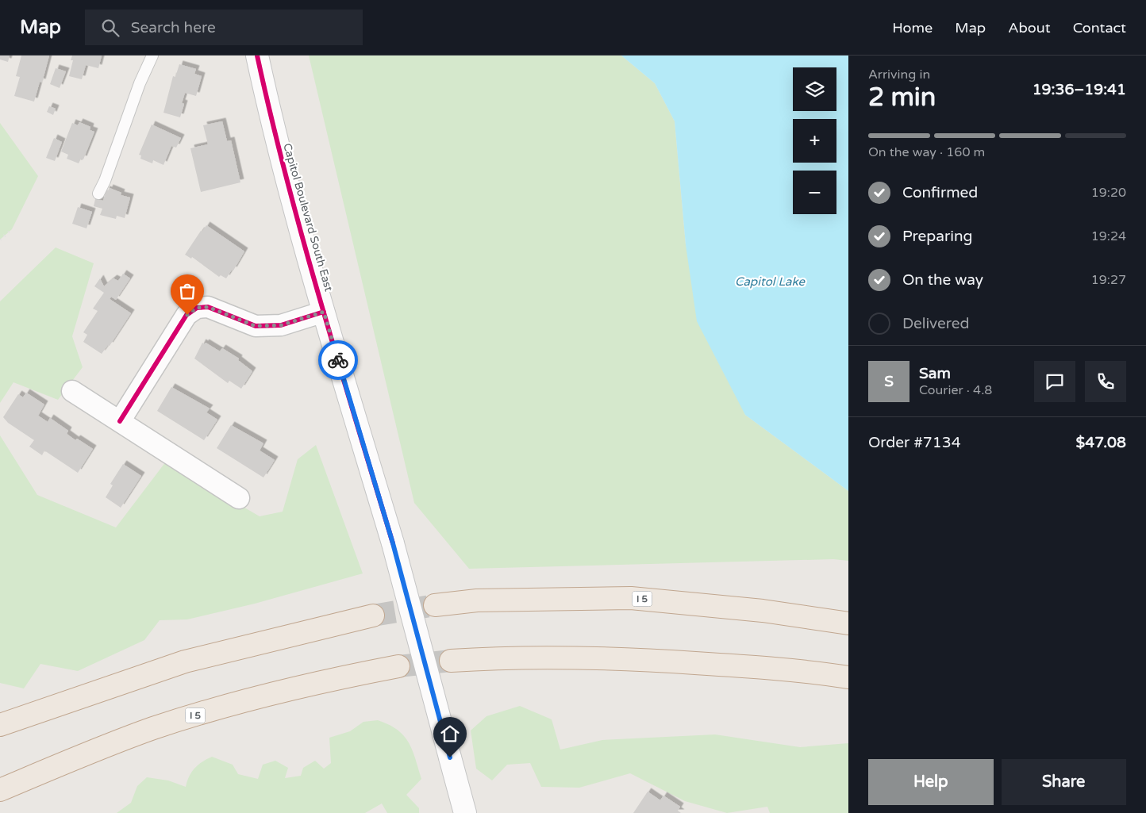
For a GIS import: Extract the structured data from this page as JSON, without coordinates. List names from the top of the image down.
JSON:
{
  "streets": {
    "highway": ["I 5"],
    "main road": ["Capitol Boulevard South East"]
  },
  "water": ["Capitol Lake"],
  "page": {
    "header": "Map",
    "search": "Search here",
    "nav": [
      "Home",
      "Map",
      "About",
      "Contact"
    ],
    "heading": ["2 min", "Arriving in", "19:36–19:41"],
    "panel": [
      "Sam",
      "Courier · 4.8",
      "Order #7134",
      "$47.08"
    ],
    "map_buttons": ["+", "−"],
    "bar": "On the way · 160 m",
    "list": [
      ["Confirmed", "19:20"],
      ["Preparing", "19:24"],
      ["On the way", "19:27"],
      "Delivered"
    ],
    "round": "S",
    "buttons": ["Help", "Share"]
  }
}
